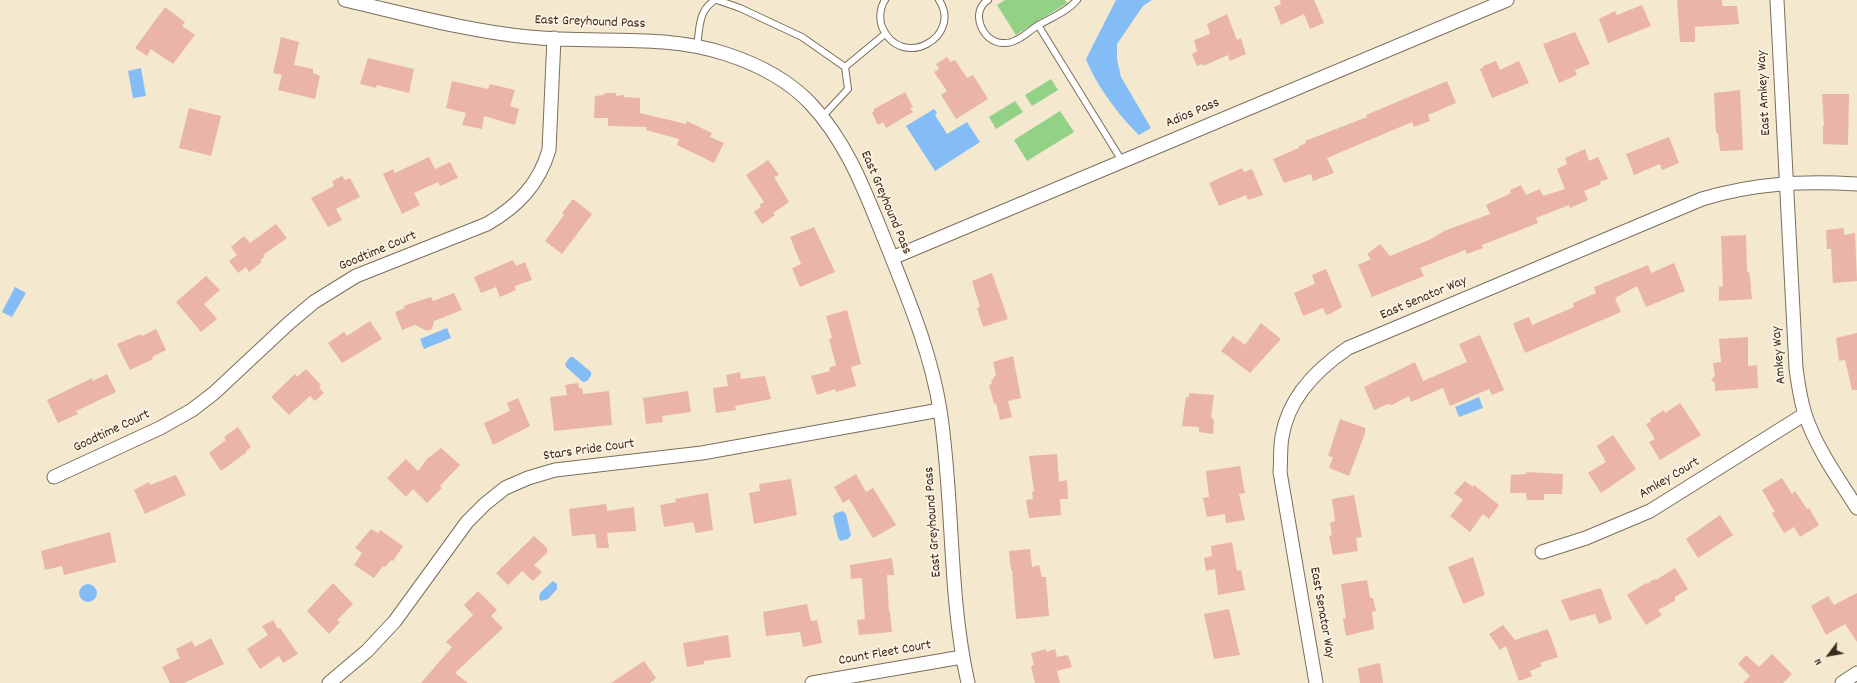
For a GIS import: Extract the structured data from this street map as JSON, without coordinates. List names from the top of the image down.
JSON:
{
  "streets": {
    "street": [
      "East Greyhound Pass",
      "East Amkey Way",
      "Adios Pass",
      "Goodtime Court",
      "East Senator Way",
      "Amkey Way",
      "Stars Pride Court",
      "Amkey Court",
      "Count Fleet Court"
    ]
  },
  "crossings": [
    ["East Greyhound Pass", "Adios Pass"],
    ["East Greyhound Pass", "Goodtime Court"],
    ["East Greyhound Pass", "Stars Pride Court"],
    ["East Greyhound Pass", "Count Fleet Court"],
    ["East Amkey Way", "East Senator Way"],
    ["East Amkey Way", "Amkey Way"],
    ["East Senator Way", "Amkey Way"],
    ["Amkey Way", "Amkey Court"]
  ],
  "north": "bottom left"
}
